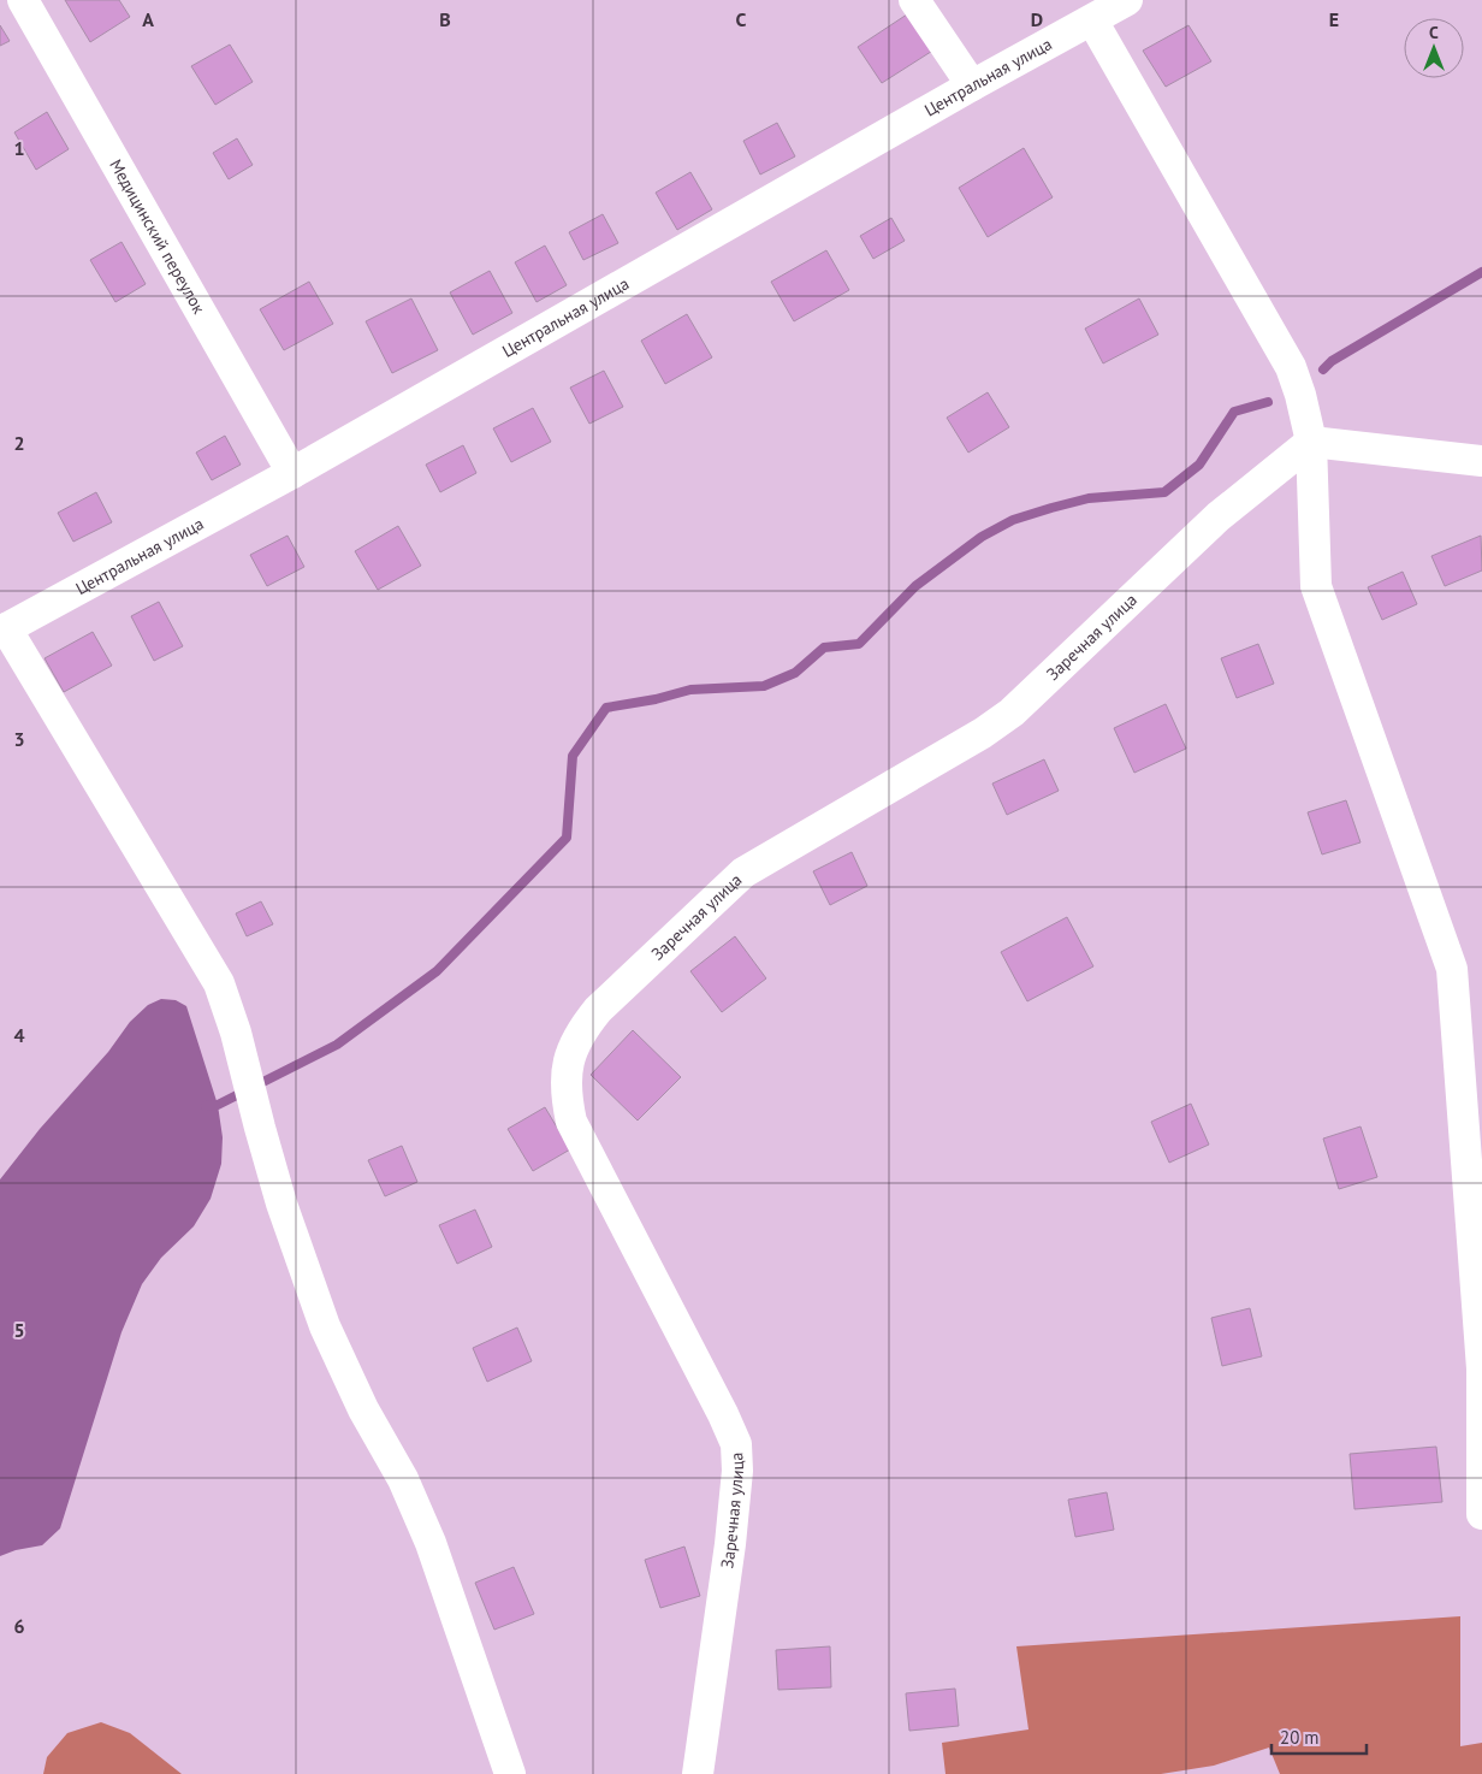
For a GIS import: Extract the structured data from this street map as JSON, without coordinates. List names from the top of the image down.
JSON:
{
  "streets": {
    "street": ["Центральная улица", "Медицинский переулок", "Заречная улица"]
  },
  "crossings": [
    ["Центральная улица", "Медицинский переулок"]
  ],
  "scale_bar": "20 m",
  "north": "top",
  "grid": {
    "columns": [
      "A",
      "B",
      "C",
      "D",
      "E"
    ],
    "rows": [
      "1",
      "2",
      "3",
      "4",
      "5",
      "6"
    ]
  }
}
